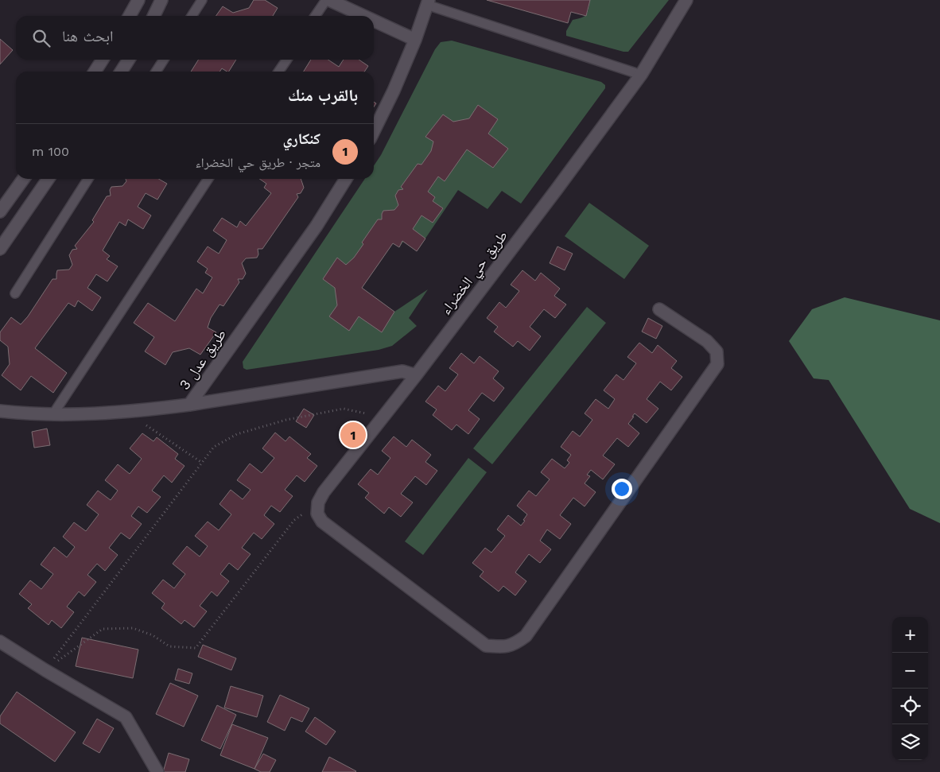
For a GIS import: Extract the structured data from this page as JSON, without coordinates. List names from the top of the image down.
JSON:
{
  "streets": {
    "street": ["طريق حي الخضراء", "طريق عدل 3"]
  },
  "page": {
    "search": "ابحث هنا",
    "heading": "بالقرب منك",
    "list": [
      {
        "mark": "1",
        "name": "كنكاري",
        "note": "متجر · طريق حي الخضراء",
        "value": "100 m"
      }
    ],
    "pins": "1",
    "map_buttons": ["+", "−"]
  }
}
